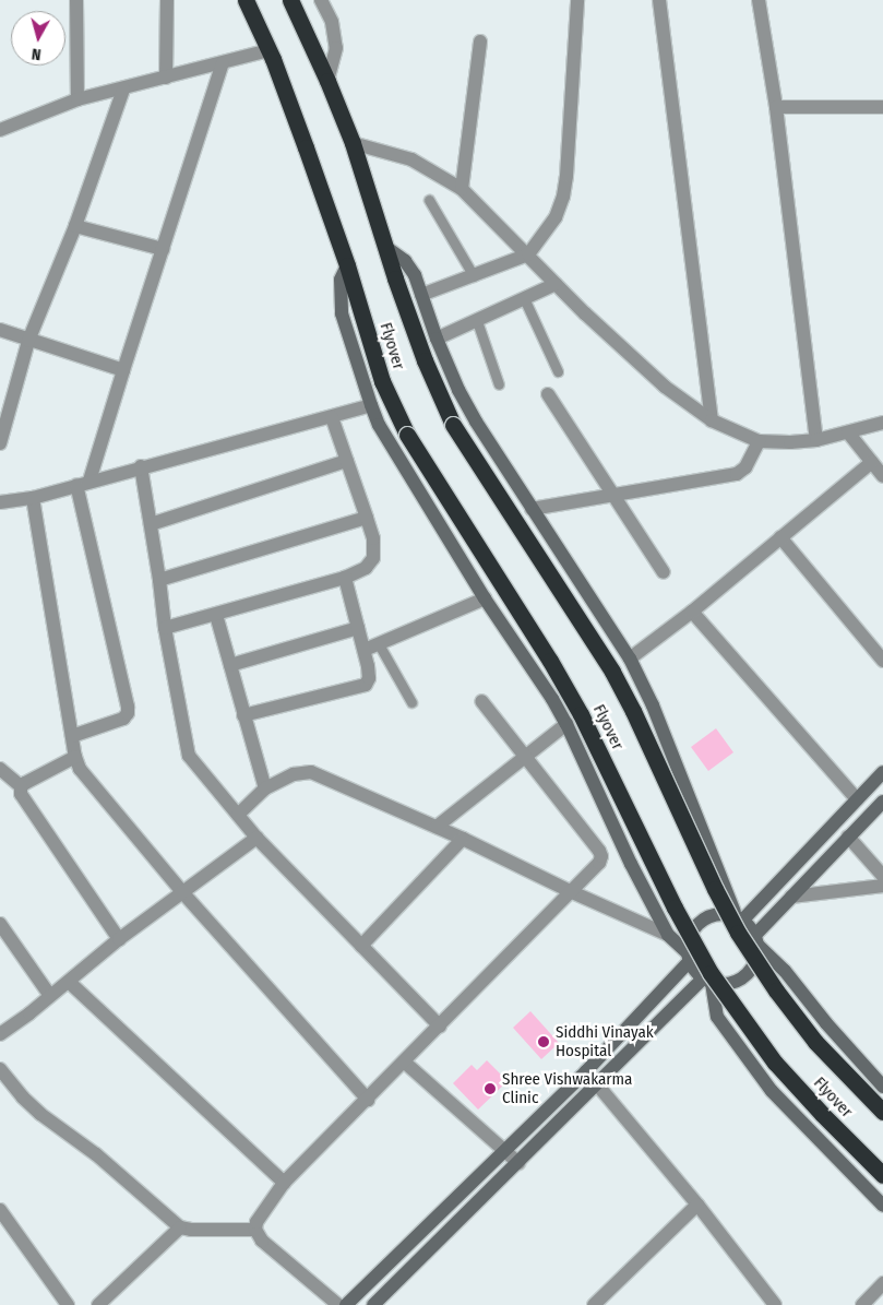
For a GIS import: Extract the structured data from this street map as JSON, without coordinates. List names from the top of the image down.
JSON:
{
  "streets": {
    "highway": ["Flyover"]
  },
  "places": ["Siddhi Vinayak Hospital", "Shree Vishwakarma Clinic"],
  "north": "bottom"
}
